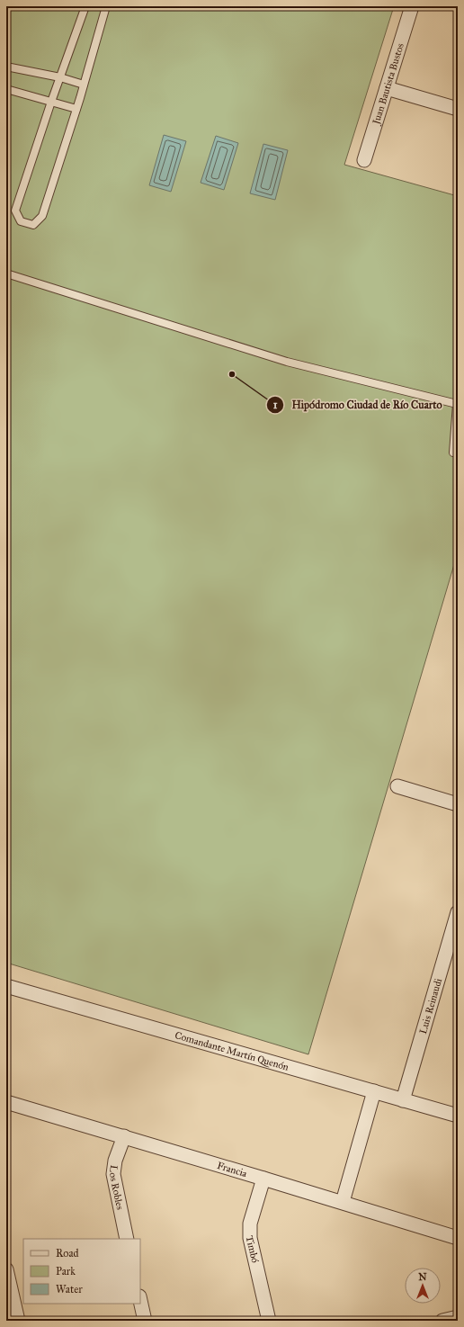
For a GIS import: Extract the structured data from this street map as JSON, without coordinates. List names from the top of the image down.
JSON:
{
  "streets": {
    "street": [
      "Juan Bautista Bustos",
      "Luis Reinaudi",
      "Comandante Martín Quenón",
      "Francia",
      "Los Robles",
      "Timbó"
    ]
  },
  "crossings": [
    ["Luis Reinaudi", "Comandante Martín Quenón"],
    ["Francia", "Los Robles"],
    ["Francia", "Timbó"]
  ],
  "places": ["Hipódromo Ciudad de Río Cuarto"],
  "legend": ["Road", "Park", "Water"],
  "north": "top"
}
